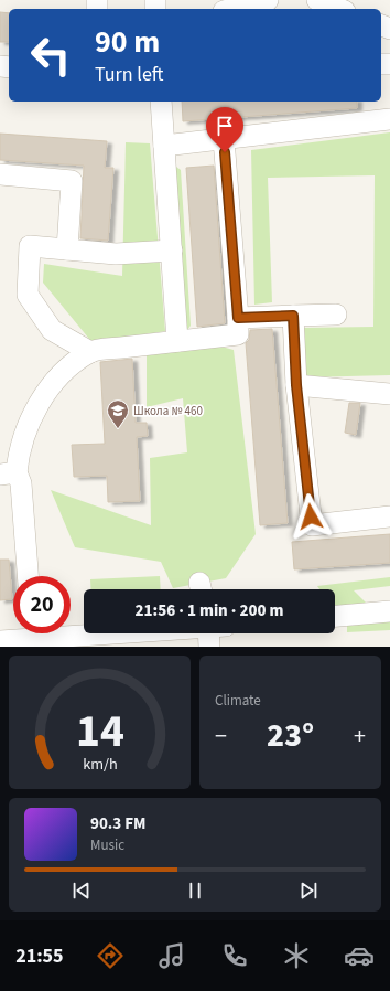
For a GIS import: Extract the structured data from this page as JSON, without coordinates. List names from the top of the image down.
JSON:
{
  "places": {
    "school or university": ["Школа № 460"]
  },
  "page": {
    "turn": ["90 m", "Turn left"],
    "limit": "20",
    "trip": "21:56 · 1 min · 200 m",
    "tile": "Climate",
    "heat": ["−", "23°", "+"],
    "song": ["90.3 FM", "Music"],
    "tabs": "21:55",
    "gauge": ["14", "km/h"]
  }
}
